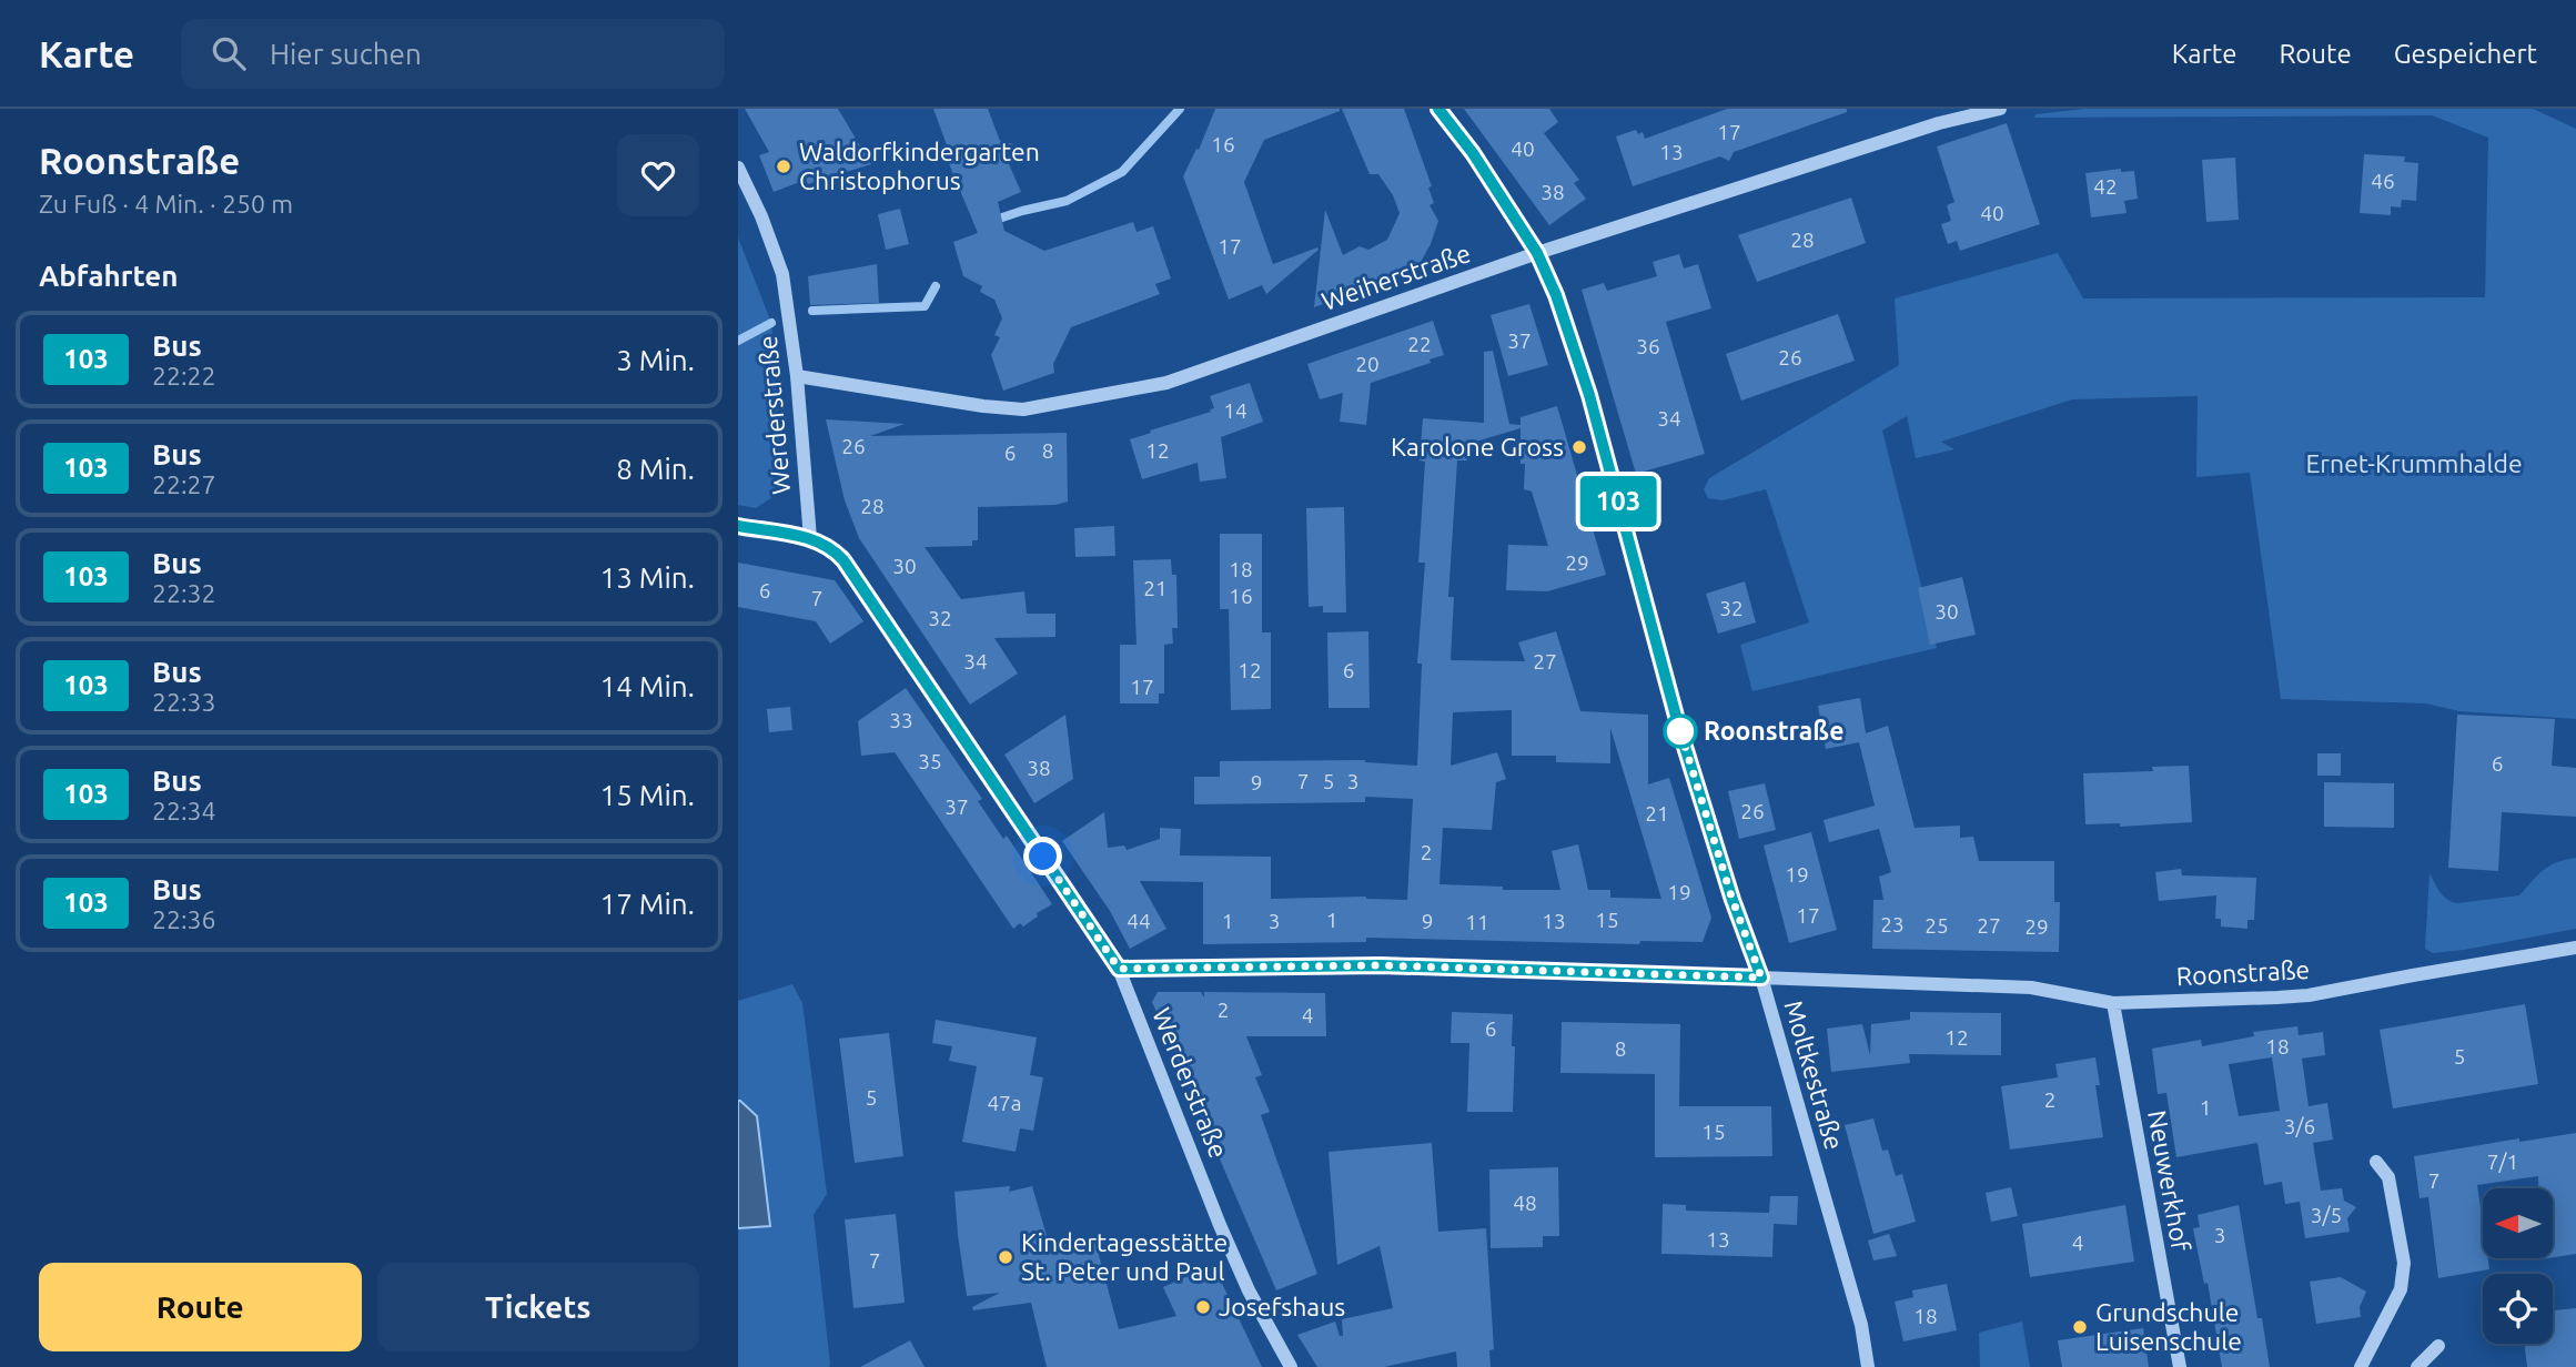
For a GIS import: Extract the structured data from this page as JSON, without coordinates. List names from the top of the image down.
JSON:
{
  "streets": {
    "street": [
      "Weiherstraße",
      "Werderstraße",
      "Roonstraße",
      "Moltkestraße",
      "Neuwerkhof"
    ]
  },
  "crossings": [
    ["Weiherstraße", "Werderstraße"],
    ["Weiherstraße", "Moltkestraße"],
    ["Werderstraße", "Roonstraße"],
    ["Roonstraße", "Moltkestraße"],
    ["Roonstraße", "Neuwerkhof"]
  ],
  "parks": ["Ernet-Krummhalde"],
  "places": [
    "Waldorfkindergarten Christophorus",
    "Karolone Gross",
    "Roonstraße",
    "Kindertagesstätte St. Peter und Paul",
    "Josefshaus",
    "Grundschule Luisenschule"
  ],
  "lines": ["bus line 103"],
  "house_numbers": [
    "17",
    "16",
    "40",
    "13",
    "46",
    "42",
    "38",
    "40",
    "28",
    "17",
    "37",
    "22",
    "36",
    "26",
    "20",
    "14",
    "34",
    "26",
    "8",
    "12",
    "6",
    "28",
    "29",
    "30",
    "18",
    "21",
    "6",
    "16",
    "7",
    "32",
    "30",
    "32",
    "34",
    "27",
    "12",
    "6",
    "17",
    "33",
    "35",
    "6",
    "38",
    "7",
    "5",
    "3",
    "9",
    "37",
    "26",
    "21",
    "2",
    "19",
    "19",
    "17",
    "1",
    "15",
    "44",
    "1",
    "3",
    "9",
    "13",
    "11",
    "23",
    "25",
    "27",
    "29",
    "2",
    "4",
    "6",
    "12",
    "18",
    "8",
    "5",
    "5",
    "2",
    "47a",
    "1",
    "3/6",
    "15",
    "7/1",
    "7",
    "48",
    "3/5",
    "3",
    "13",
    "4",
    "7",
    "18"
  ],
  "north": "left",
  "page": {
    "header": "Karte",
    "search": "Hier suchen",
    "nav": ["Karte", "Route", "Gespeichert"],
    "heading": [
      ["Roonstraße", "Zu Fuß · 4 Min. · 250 m"],
      "Abfahrten"
    ],
    "on_map": "103",
    "list": [
      {
        "mark": "103",
        "name": "Bus",
        "note": "22:22",
        "value": "3 Min."
      },
      {
        "mark": "103",
        "name": "Bus",
        "note": "22:27",
        "value": "8 Min."
      },
      {
        "mark": "103",
        "name": "Bus",
        "note": "22:32",
        "value": "13 Min."
      },
      {
        "mark": "103",
        "name": "Bus",
        "note": "22:33",
        "value": "14 Min."
      },
      {
        "mark": "103",
        "name": "Bus",
        "note": "22:34",
        "value": "15 Min."
      },
      {
        "mark": "103",
        "name": "Bus",
        "note": "22:36",
        "value": "17 Min."
      }
    ],
    "buttons": ["Route", "Tickets"]
  }
}
